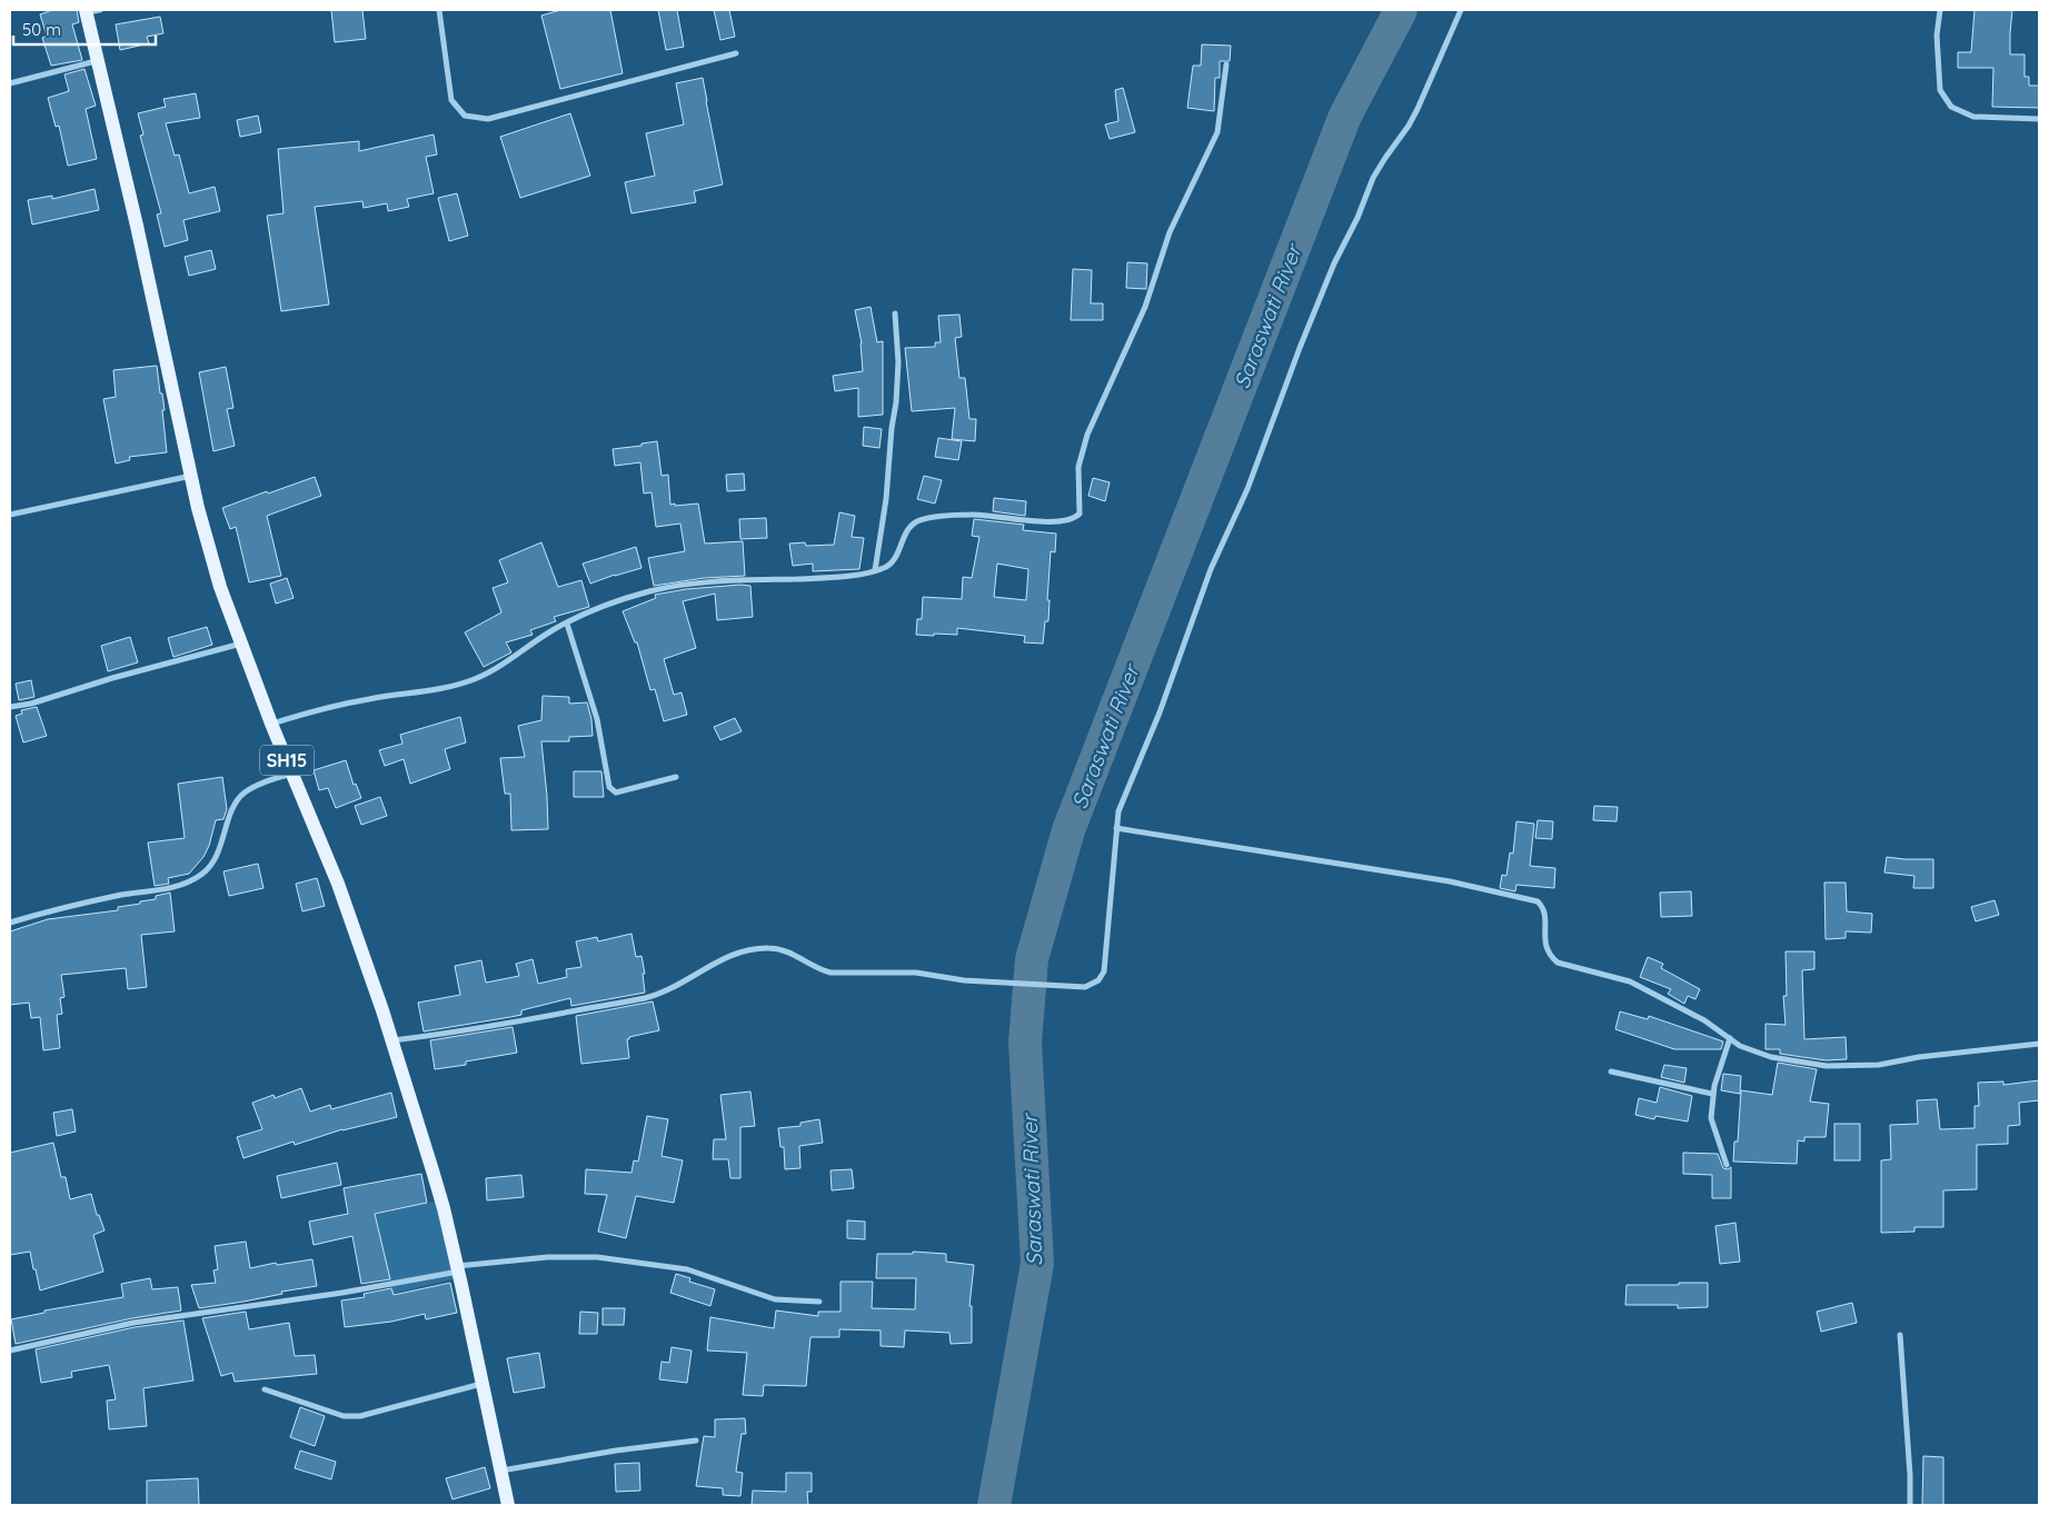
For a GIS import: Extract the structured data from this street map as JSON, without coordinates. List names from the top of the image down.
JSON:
{
  "streets": {
    "main road": ["SH15"]
  },
  "water": ["Saraswati River"],
  "scale_bar": "50 m"
}
